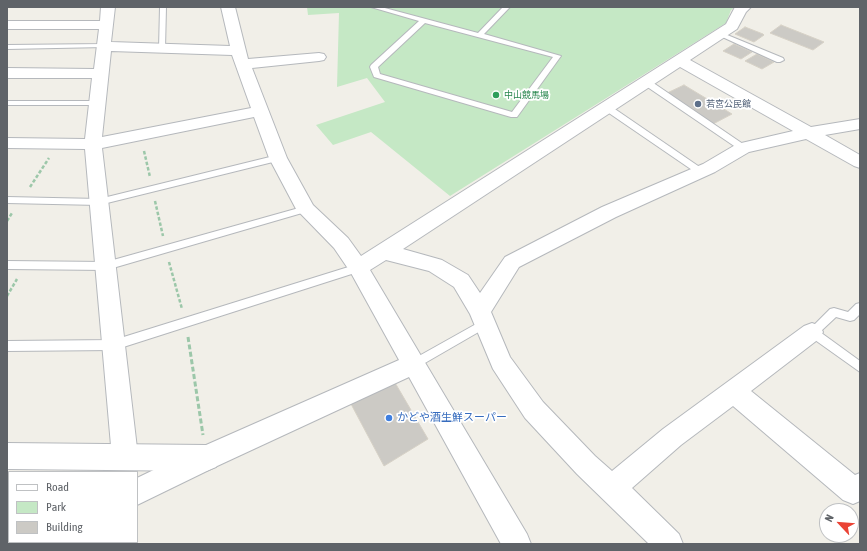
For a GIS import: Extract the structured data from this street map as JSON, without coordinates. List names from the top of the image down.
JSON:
{
  "places": ["中山競馬場", "若宮公民館", "かどや酒生鮮スーパー"],
  "legend": ["Road", "Park", "Building"],
  "north": "top left"
}
